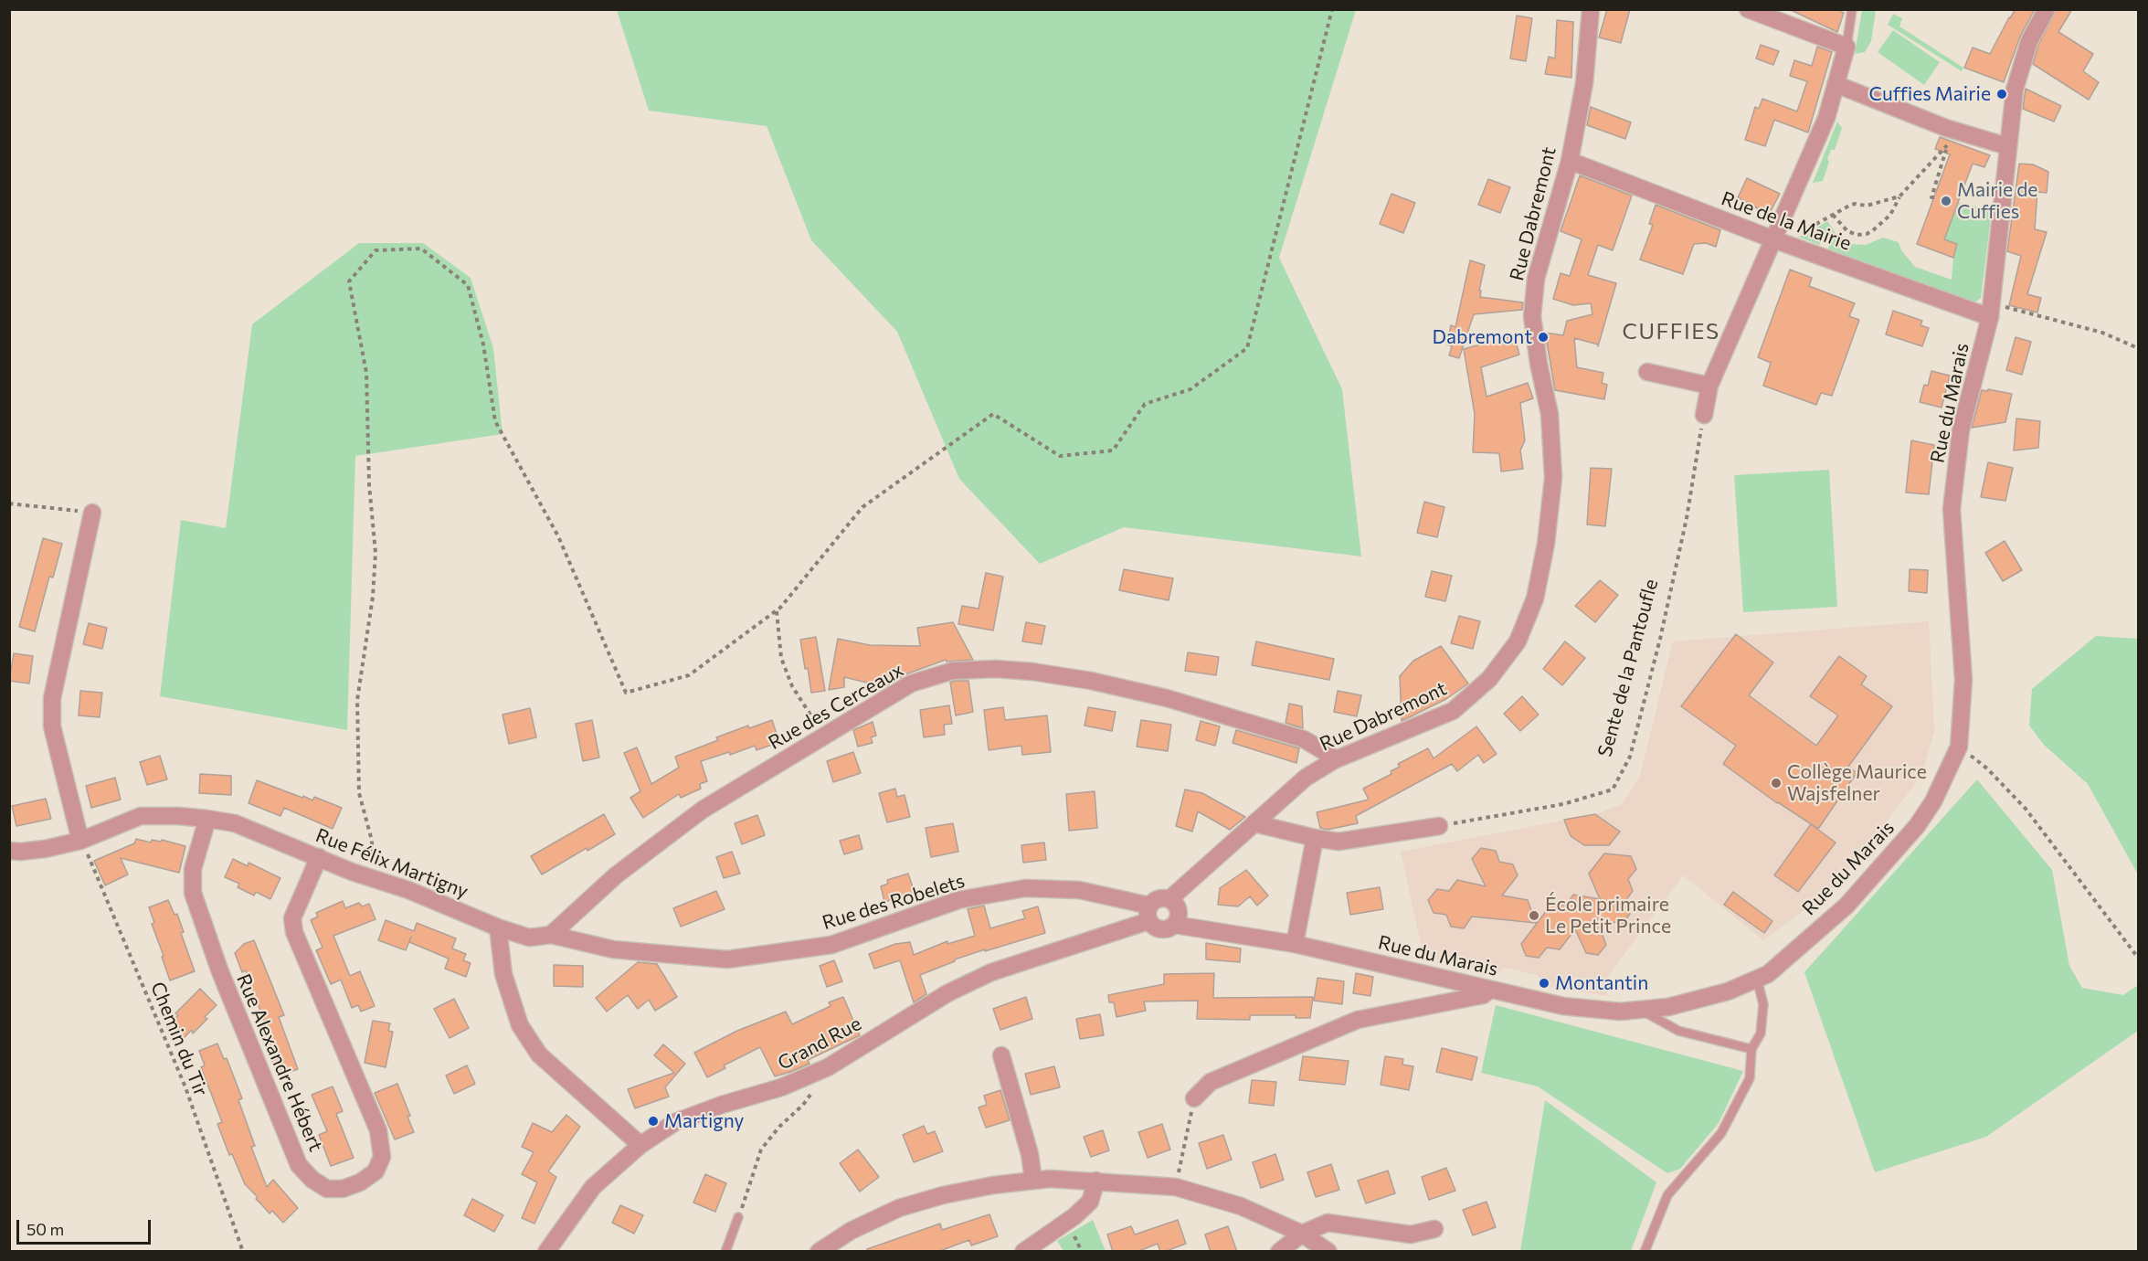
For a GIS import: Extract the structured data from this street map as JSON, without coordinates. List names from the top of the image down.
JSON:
{
  "streets": {
    "street": [
      "Rue Dabremont",
      "Rue de la Mairie",
      "Rue du Marais",
      "Rue des Cerceaux",
      "Rue Félix Martigny",
      "Rue des Robelets",
      "Grand Rue",
      "Rue Alexandre Hébert"
    ],
    "path": ["Sente de la Pantoufle", "Chemin du Tir"]
  },
  "crossings": [
    ["Rue Dabremont", "Rue de la Mairie"],
    ["Rue Dabremont", "Rue du Marais"],
    ["Rue Dabremont", "Rue des Cerceaux"],
    ["Rue Dabremont", "Rue des Robelets"],
    ["Rue Dabremont", "Grand Rue"],
    ["Rue de la Mairie", "Rue du Marais"],
    ["Rue du Marais", "Rue des Robelets"],
    ["Rue du Marais", "Grand Rue"],
    ["Rue des Cerceaux", "Rue des Robelets"],
    ["Rue Félix Martigny", "Chemin du Tir"],
    ["Rue Félix Martigny", "Rue Alexandre Hébert"],
    ["Rue des Robelets", "Grand Rue"]
  ],
  "districts": ["CUFFIES"],
  "places": [
    "Cuffies Mairie",
    "Mairie de Cuffies",
    "Dabremont",
    "Collège Maurice Wajsfelner",
    "École primaire Le Petit Prince",
    "Montantin",
    "Martigny"
  ],
  "scale_bar": "50 m"
}
